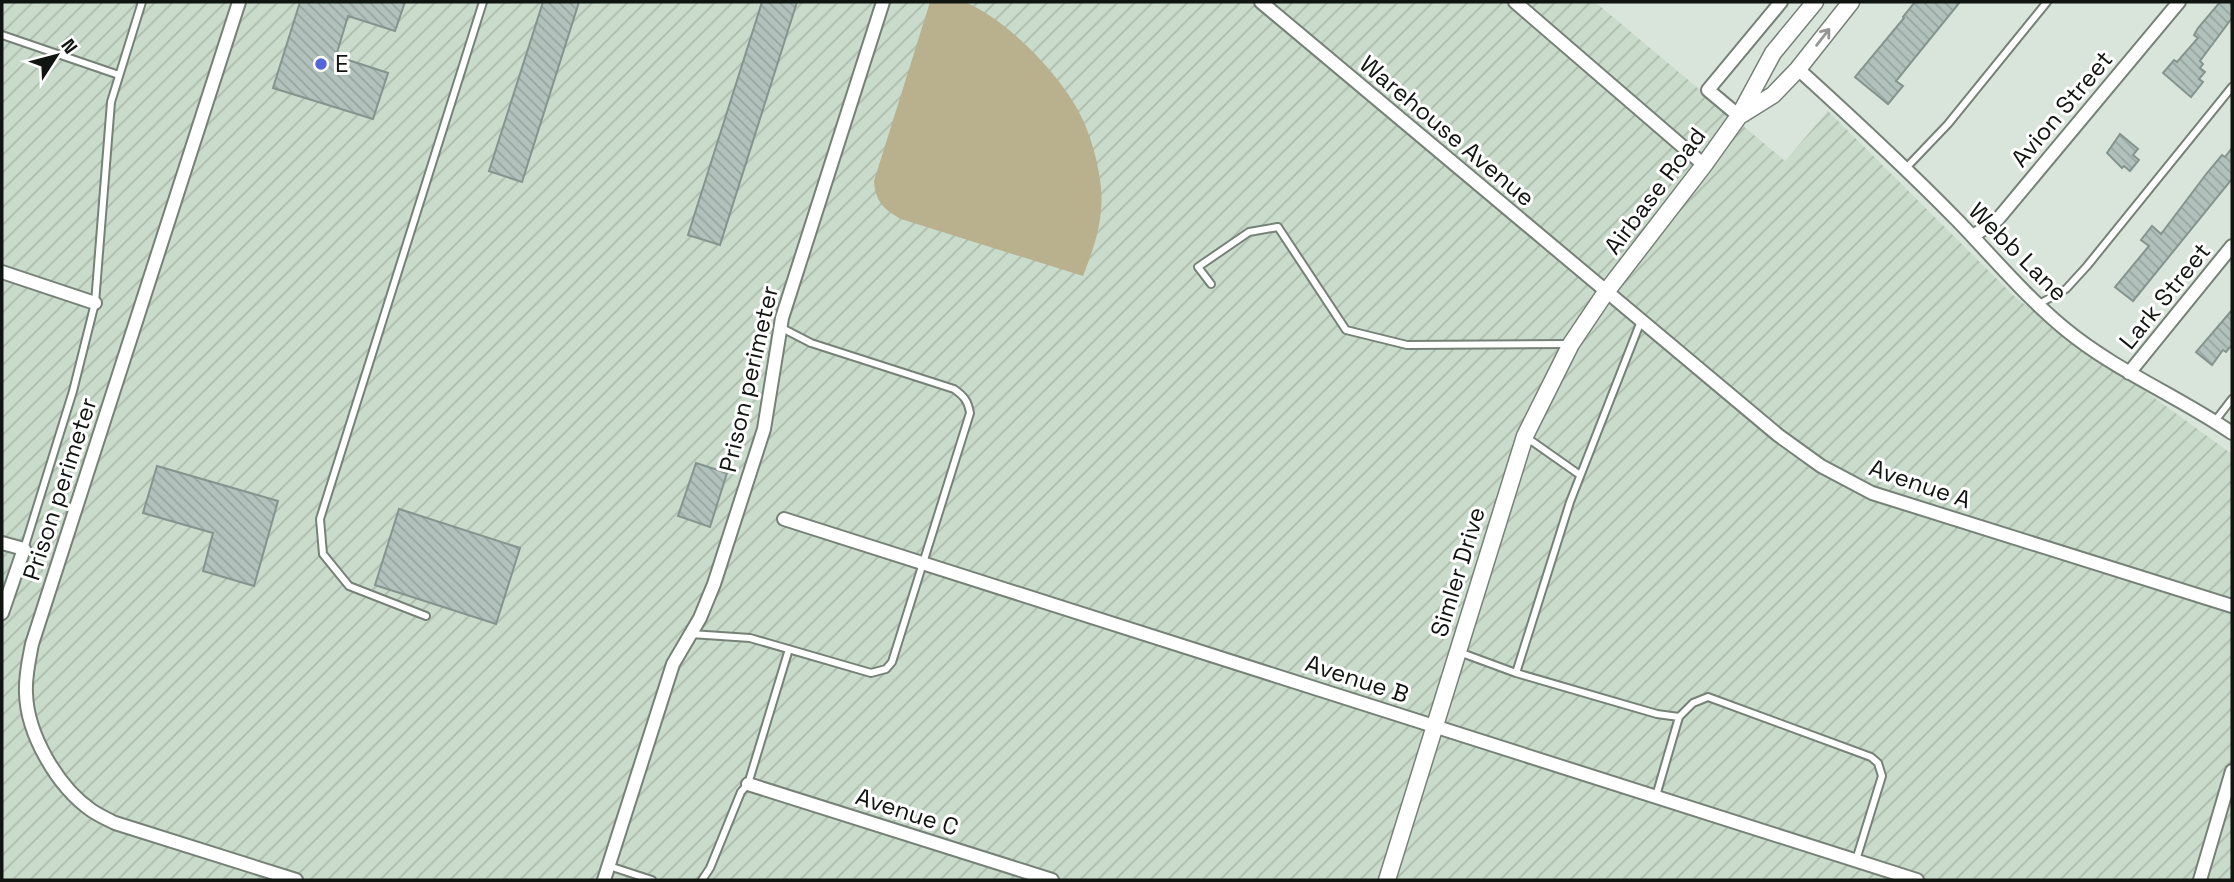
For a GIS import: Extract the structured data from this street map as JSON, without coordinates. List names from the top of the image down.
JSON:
{
  "streets": {
    "street": [
      "Avion Street",
      "Warehouse Avenue",
      "Airbase Road",
      "Webb Lane",
      "Lark Street",
      "Prison perimeter",
      "Avenue A",
      "Simler Drive",
      "Avenue B",
      "Avenue C"
    ]
  },
  "crossings": [
    ["Avion Street", "Webb Lane"],
    ["Warehouse Avenue", "Airbase Road"],
    ["Warehouse Avenue", "Avenue A"],
    ["Warehouse Avenue", "Simler Drive"],
    ["Airbase Road", "Webb Lane"],
    ["Airbase Road", "Avenue A"],
    ["Airbase Road", "Simler Drive"],
    ["Webb Lane", "Lark Street"],
    ["Avenue A", "Simler Drive"],
    ["Simler Drive", "Avenue B"]
  ],
  "places": ["E"],
  "north": "top right"
}
